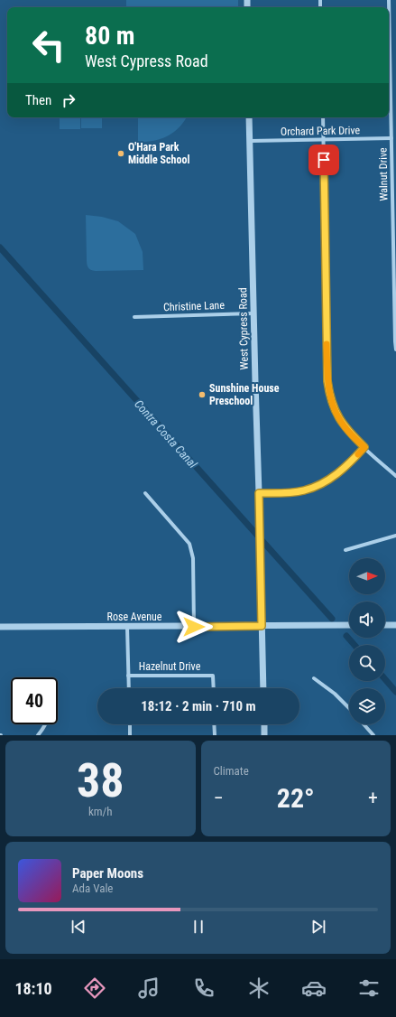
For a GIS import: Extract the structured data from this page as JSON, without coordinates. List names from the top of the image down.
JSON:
{
  "streets": {
    "street": [
      "Orchard Park Drive",
      "Walnut Drive",
      "Christine Lane",
      "West Cypress Road",
      "Rose Avenue",
      "Hazelnut Drive"
    ]
  },
  "crossings": [
    ["Orchard Park Drive", "Walnut Drive"],
    ["Orchard Park Drive", "West Cypress Road"],
    ["Christine Lane", "West Cypress Road"],
    ["West Cypress Road", "Rose Avenue"]
  ],
  "water": ["Contra Costa Canal"],
  "places": ["O'Hara Park Middle School", "Sunshine House Preschool"],
  "north": "right",
  "page": {
    "turn": ["80 m", "West Cypress Road"],
    "then": "Then",
    "limit": "40",
    "trip": "18:12 · 2 min · 710 m",
    "tile": [
      ["38", "km/h"],
      "Climate"
    ],
    "heat": ["−", "22°", "+"],
    "song": ["Paper Moons", "Ada Vale"],
    "tabs": "18:10"
  }
}
